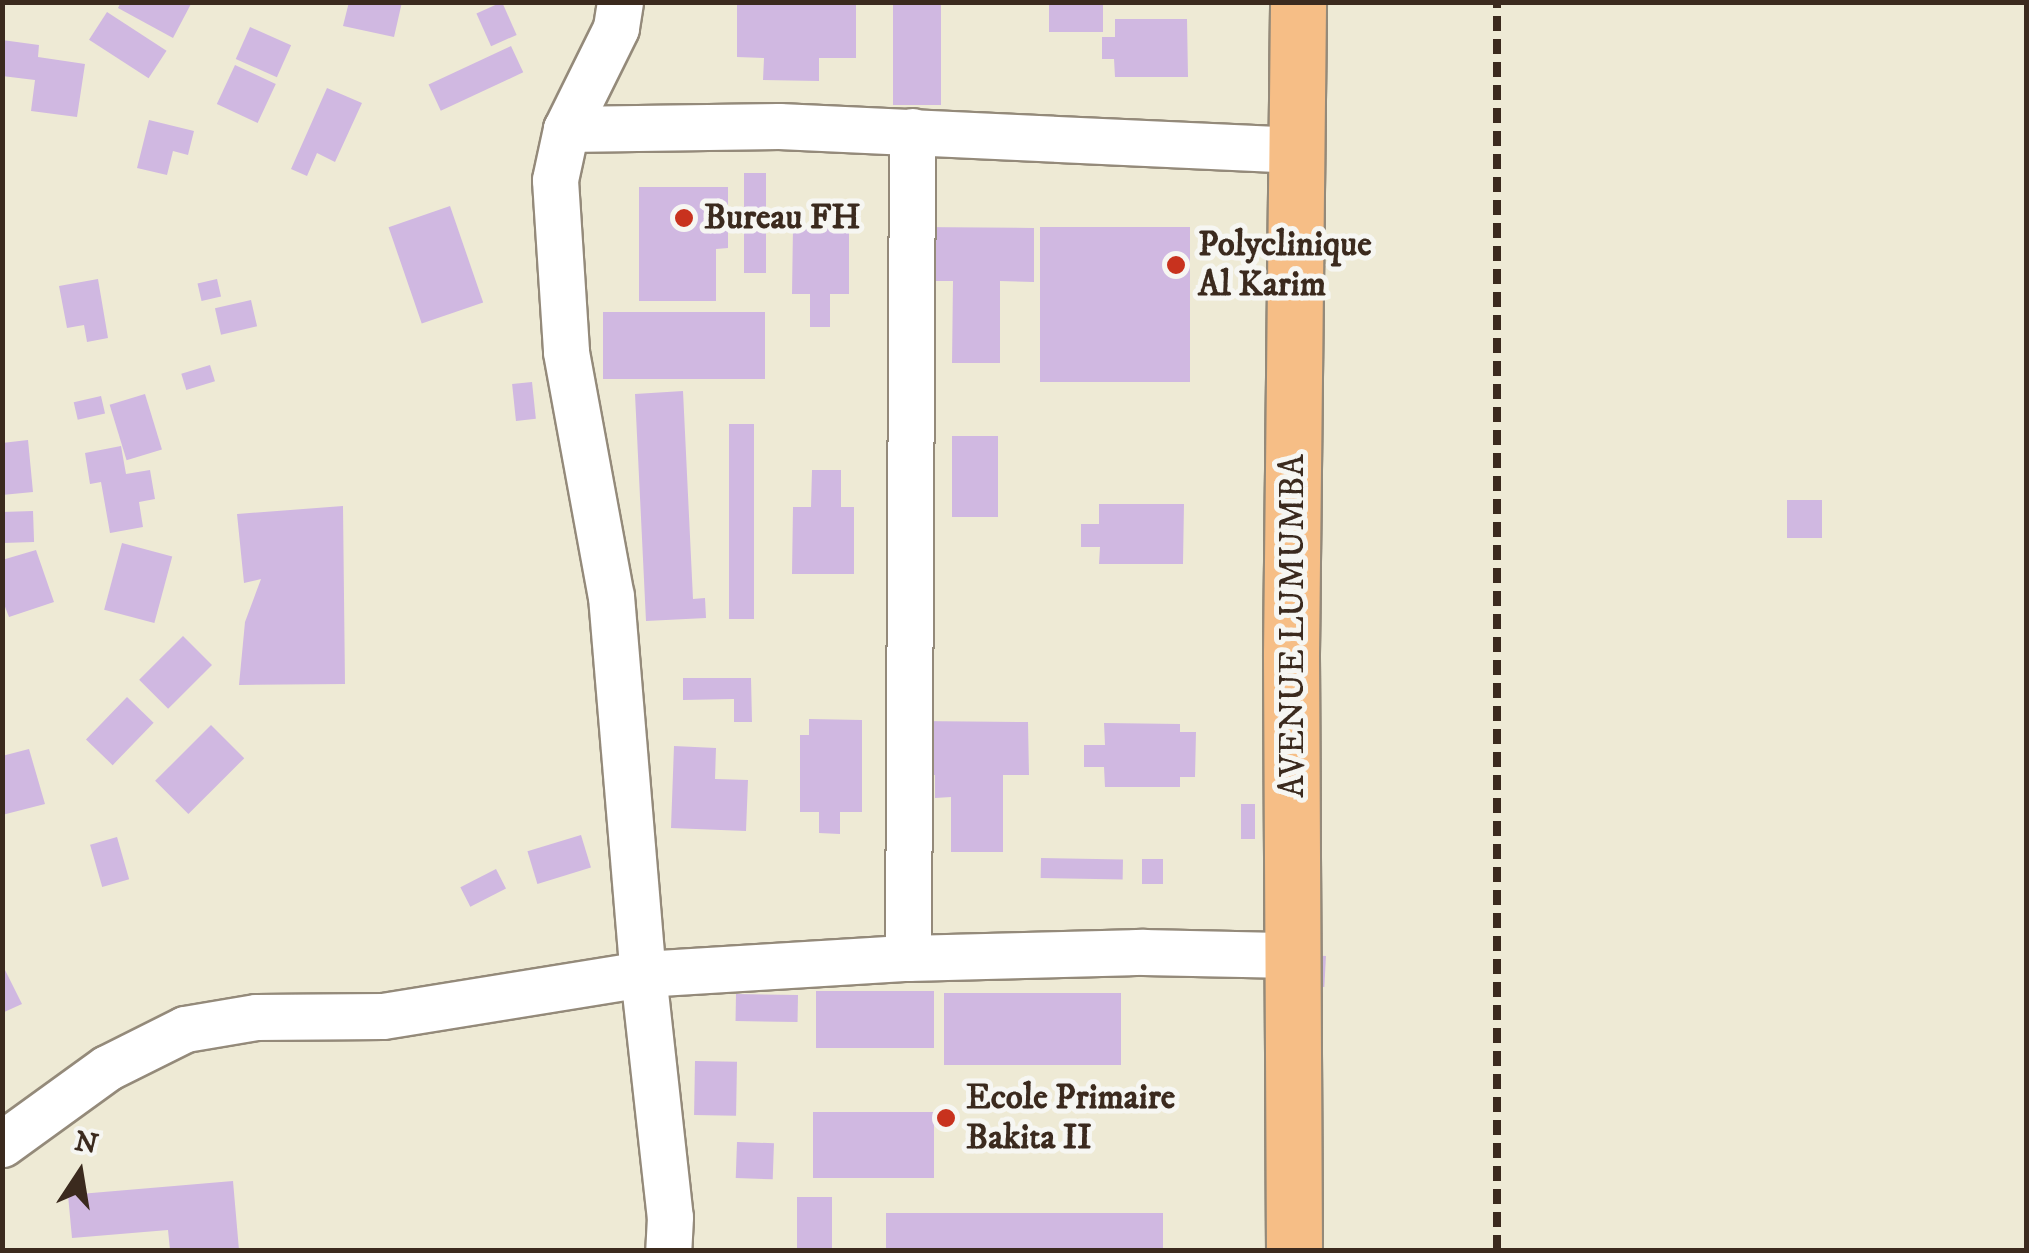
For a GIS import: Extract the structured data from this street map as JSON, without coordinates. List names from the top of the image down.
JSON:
{
  "streets": {
    "highway": ["AVENUE LUMUMBA"]
  },
  "places": ["Bureau FH", "Polyclinique Al Karim", "Ecole Primaire Bakita II"],
  "north": "top"
}
